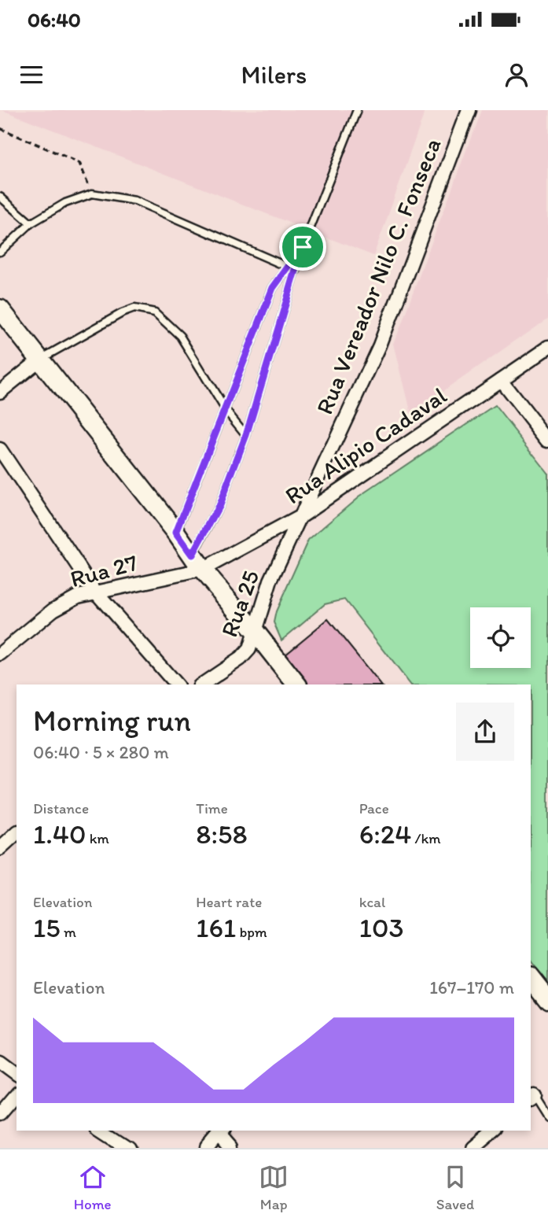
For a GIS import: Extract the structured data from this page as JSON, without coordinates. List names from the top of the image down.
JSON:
{
  "streets": {
    "street": [
      "Rua Vereador Nilo C. Fonseca",
      "Rua Alipio Cadaval",
      "Rua 27",
      "Rua 25"
    ]
  },
  "crossings": [
    ["Rua Vereador Nilo C. Fonseca", "Rua Alipio Cadaval"],
    ["Rua Vereador Nilo C. Fonseca", "Rua 25"],
    ["Rua Alipio Cadaval", "Rua 27"],
    ["Rua Alipio Cadaval", "Rua 25"]
  ],
  "page": {
    "status": "06:40",
    "header": "Milers",
    "heading": ["Morning run", "06:40 · 5 × 280 m"],
    "stats": [
      ["Distance", "1.40 km"],
      ["Time", "8:58"],
      ["Pace", "6:24 /km"],
      ["Elevation", "15 m"],
      ["Heart rate", "161 bpm"],
      ["kcal", "103"]
    ],
    "chart": ["Elevation", "167–170 m"],
    "tabs": ["Home", "Map", "Saved"]
  }
}
